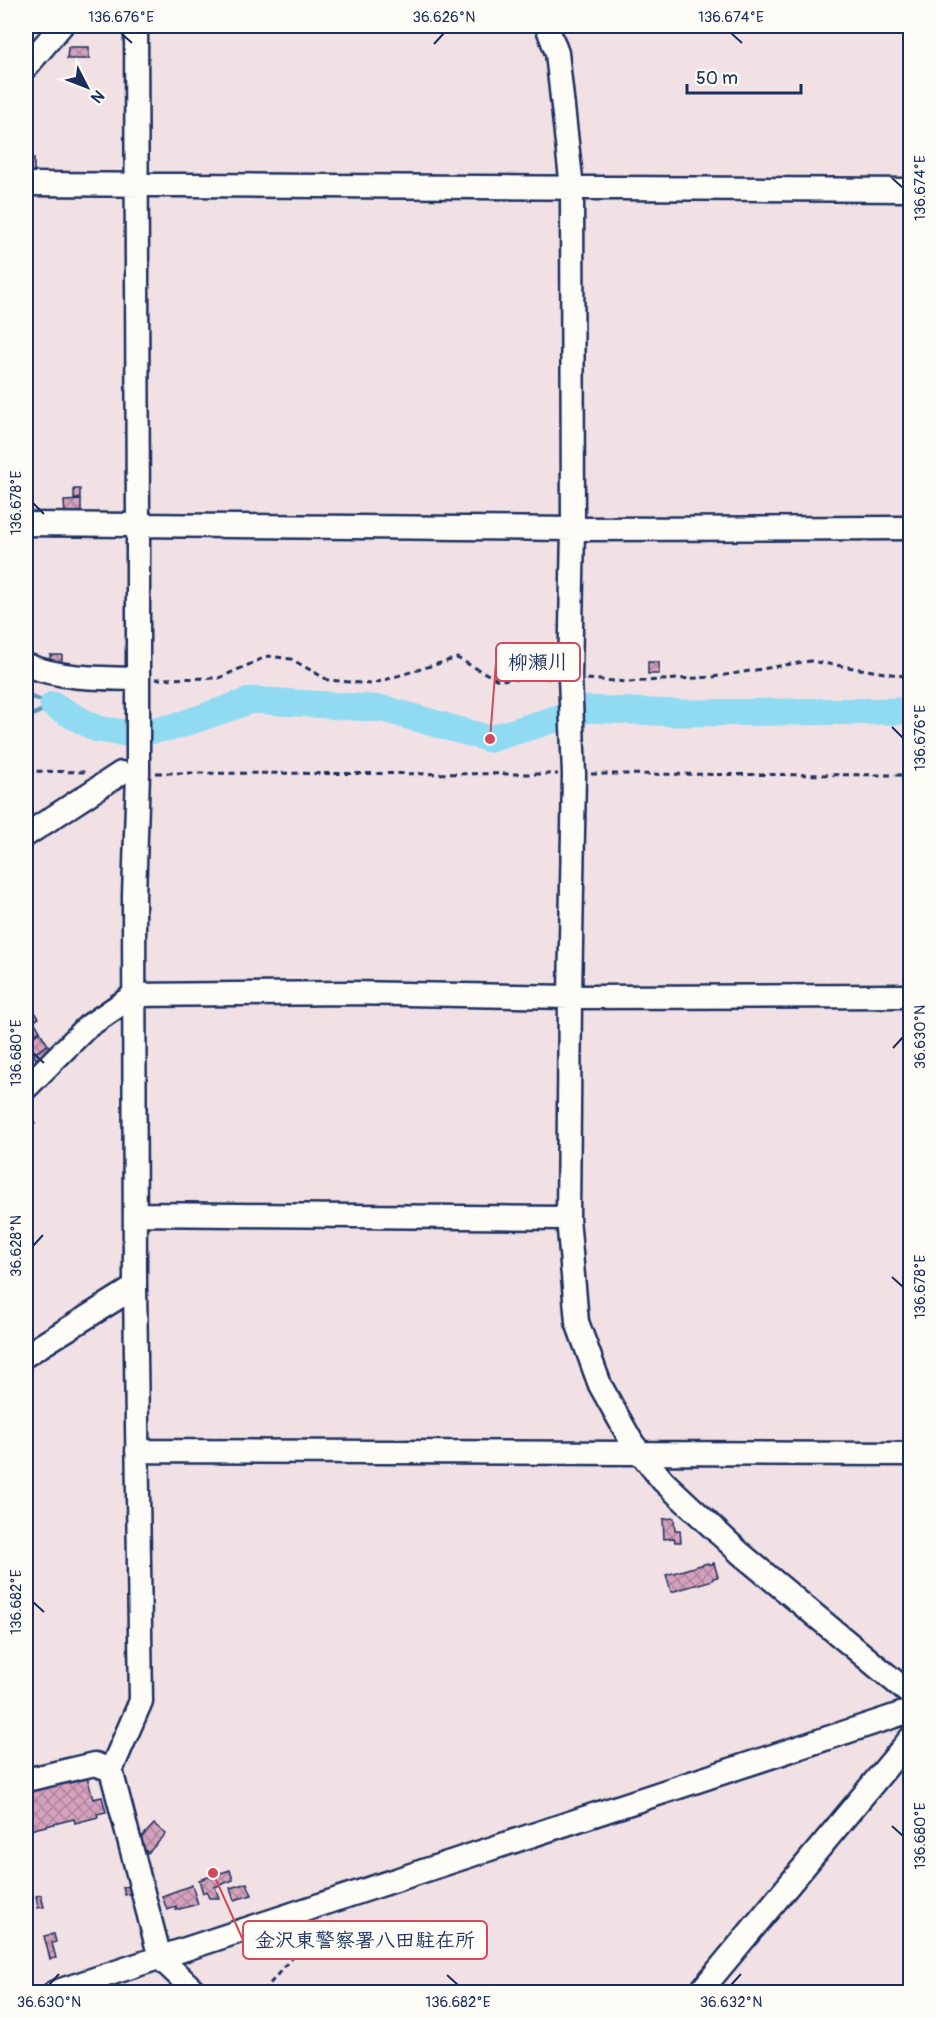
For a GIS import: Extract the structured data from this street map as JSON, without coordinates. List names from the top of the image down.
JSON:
{
  "places": ["柳瀬川", "金沢東警察署八田駐在所"],
  "scale_bar": "50 m",
  "north": "bottom right",
  "coordinates": [
    "136.676°E",
    "36.626°N",
    "136.674°E",
    "136.678°E",
    "36.630°N",
    "136.680°E",
    "36.628°N",
    "136.682°E",
    "36.632°N"
  ]
}
